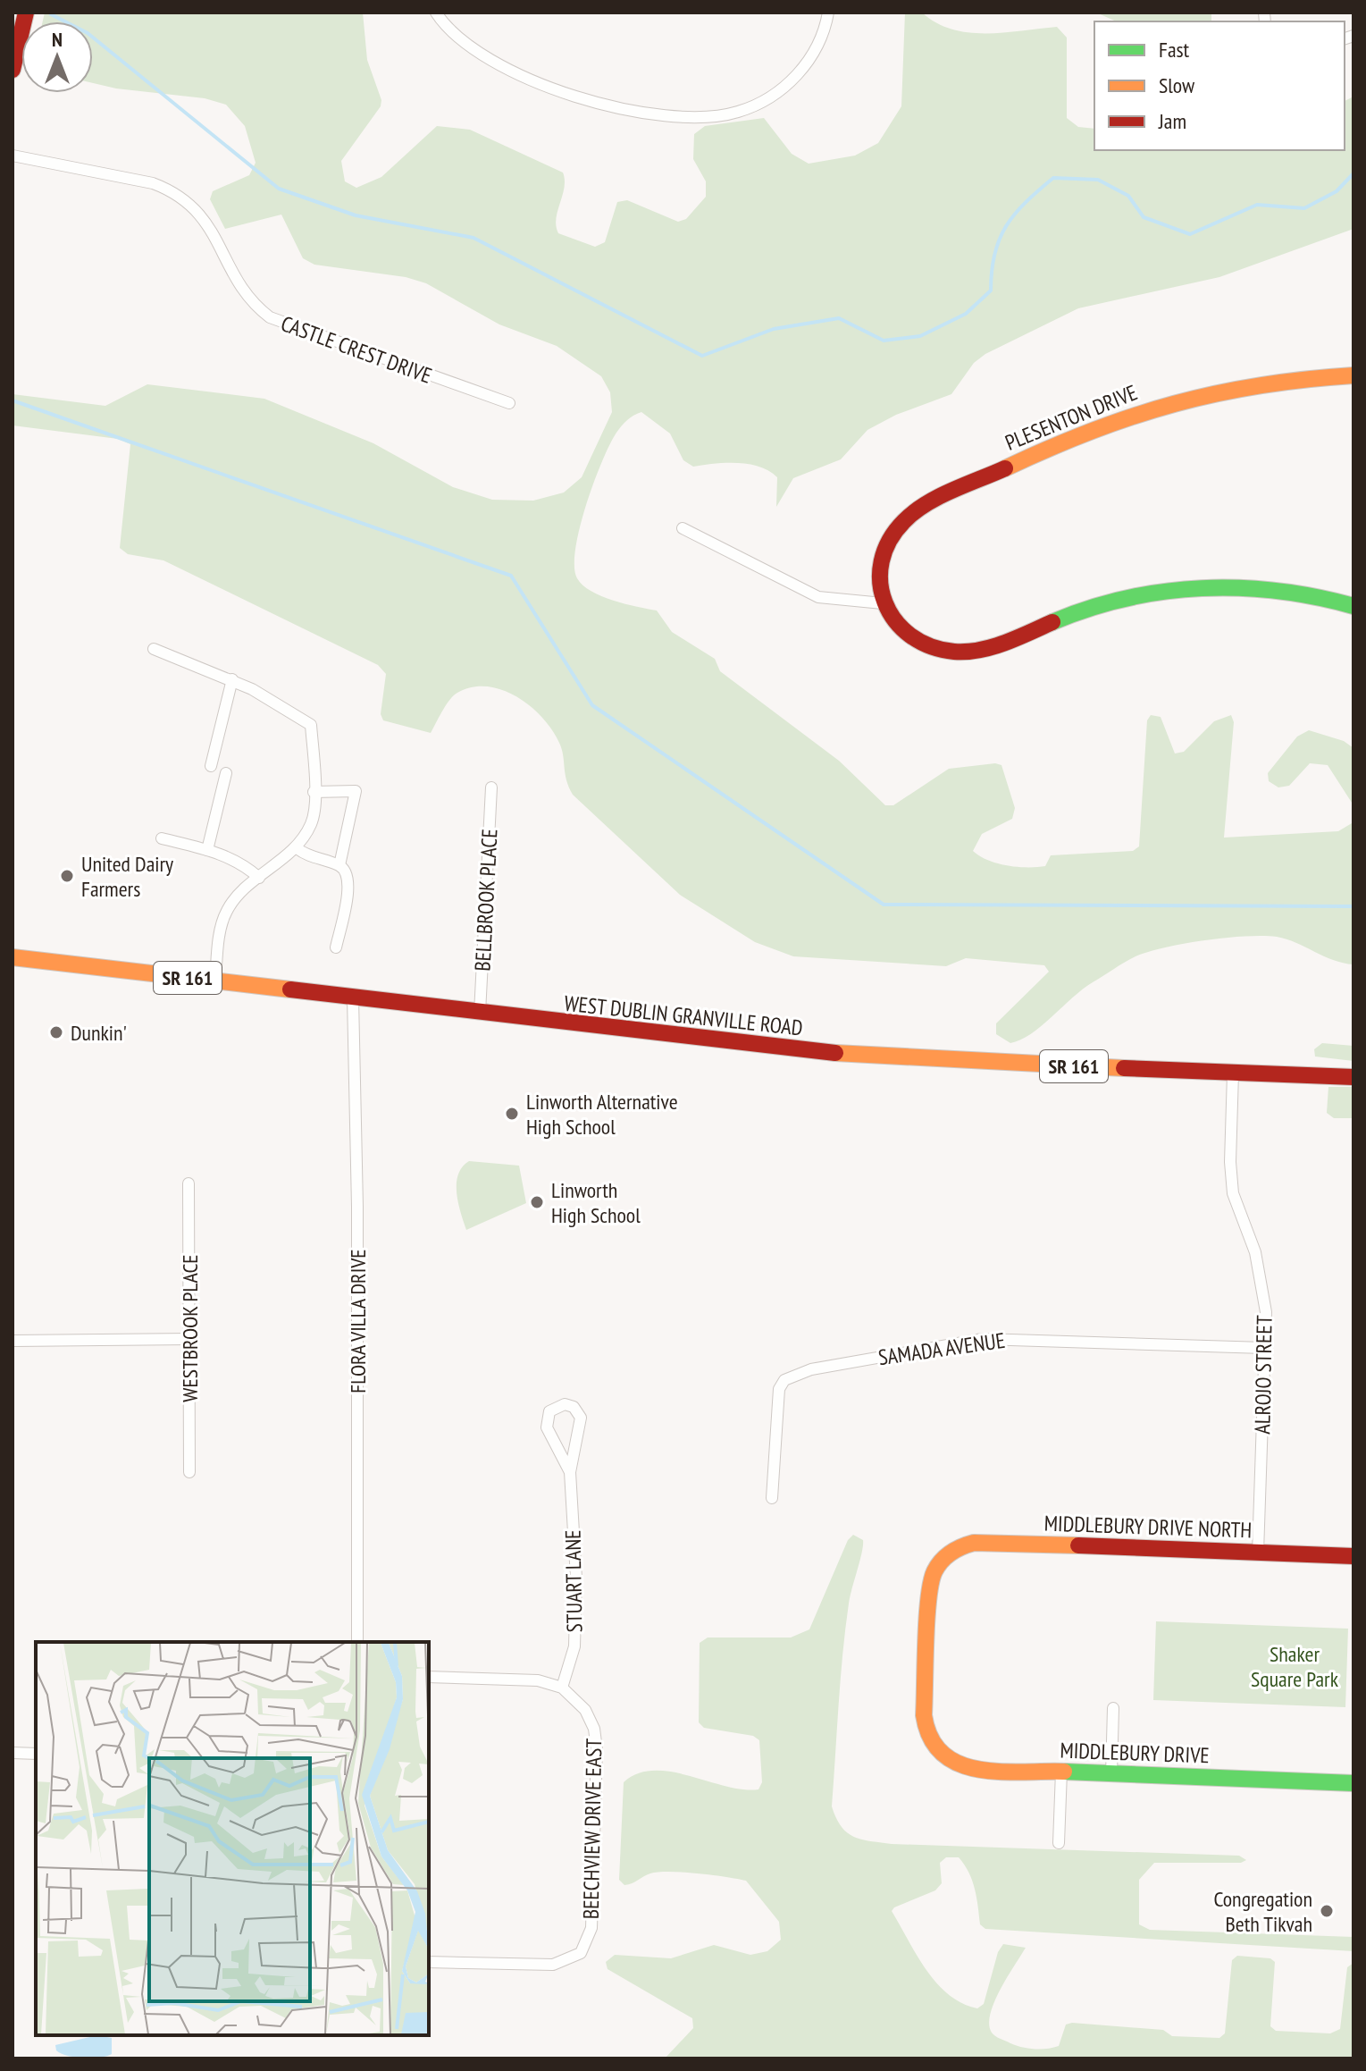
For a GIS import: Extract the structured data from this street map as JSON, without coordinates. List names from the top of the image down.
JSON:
{
  "streets": {
    "street": [
      "CASTLE CREST DRIVE",
      "PLESENTON DRIVE",
      "BELLBROOK PLACE",
      "SR 161",
      "WEST DUBLIN GRANVILLE ROAD",
      "FLORA VILLA DRIVE",
      "WESTBROOK PLACE",
      "SAMADA AVENUE",
      "ALROJO STREET",
      "MIDDLEBURY DRIVE NORTH",
      "STUART LANE",
      "MIDDLEBURY DRIVE",
      "BEECHVIEW DRIVE EAST"
    ]
  },
  "crossings": [
    ["BELLBROOK PLACE", "WEST DUBLIN GRANVILLE ROAD"],
    ["WEST DUBLIN GRANVILLE ROAD", "FLORA VILLA DRIVE"],
    ["WEST DUBLIN GRANVILLE ROAD", "ALROJO STREET"],
    ["SAMADA AVENUE", "ALROJO STREET"],
    ["ALROJO STREET", "MIDDLEBURY DRIVE NORTH"],
    ["MIDDLEBURY DRIVE NORTH", "MIDDLEBURY DRIVE"],
    ["STUART LANE", "BEECHVIEW DRIVE EAST"]
  ],
  "parks": ["Shaker Square Park"],
  "places": [
    "United Dairy Farmers",
    "Dunkin'",
    "Linworth Alternative High School",
    "Linworth High School",
    "Congregation Beth Tikvah"
  ],
  "legend": ["Fast", "Slow", "Jam"],
  "north": "top"
}
